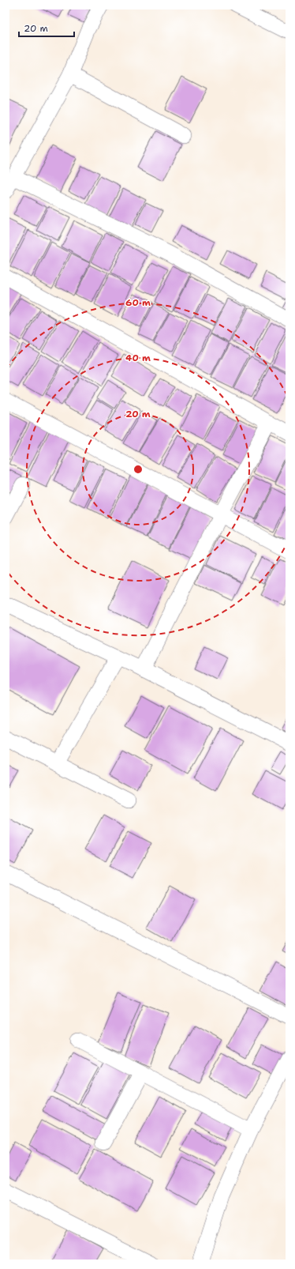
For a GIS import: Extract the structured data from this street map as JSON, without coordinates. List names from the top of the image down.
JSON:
{
  "scale_bar": "20 m",
  "rings": ["60 m", "40 m", "20 m"]
}
